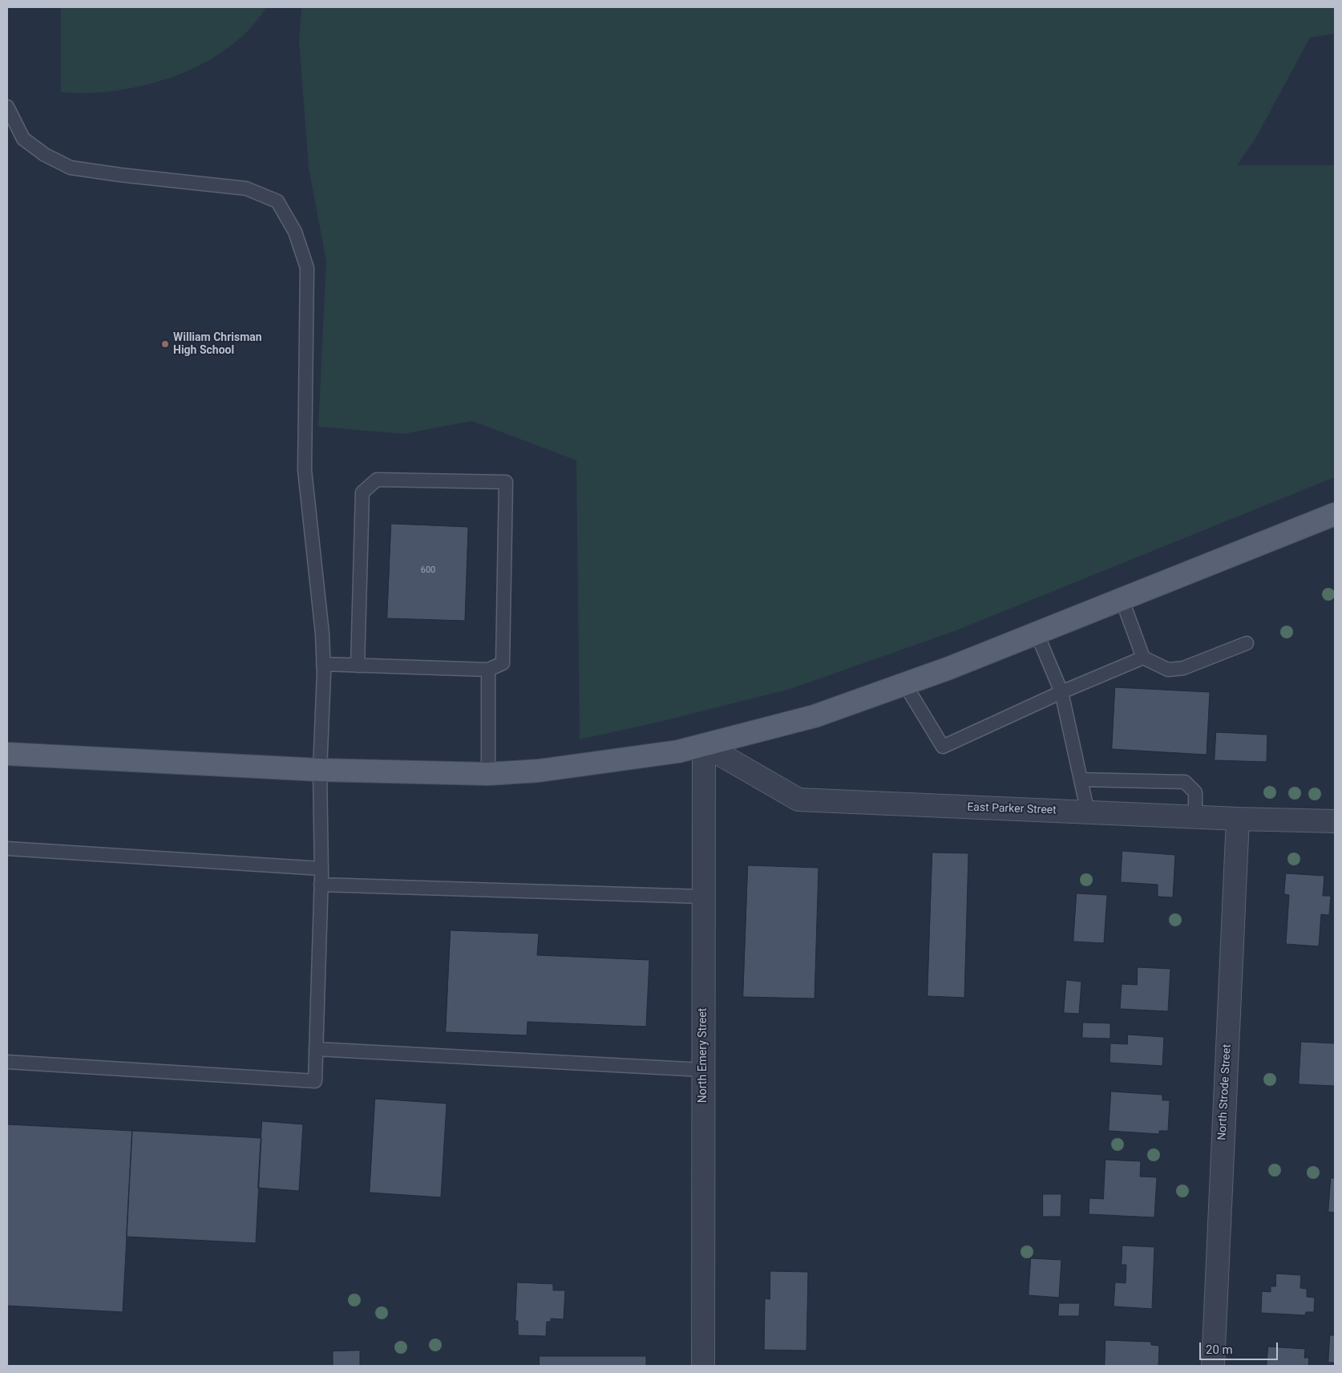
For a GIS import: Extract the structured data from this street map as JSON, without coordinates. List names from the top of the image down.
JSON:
{
  "streets": {
    "street": ["East Parker Street", "North Emery Street", "North Strode Street"]
  },
  "crossings": [
    ["East Parker Street", "North Emery Street"],
    ["East Parker Street", "North Strode Street"]
  ],
  "places": ["William Chrisman High School"],
  "house_numbers": ["600"],
  "scale_bar": "20 m"
}
